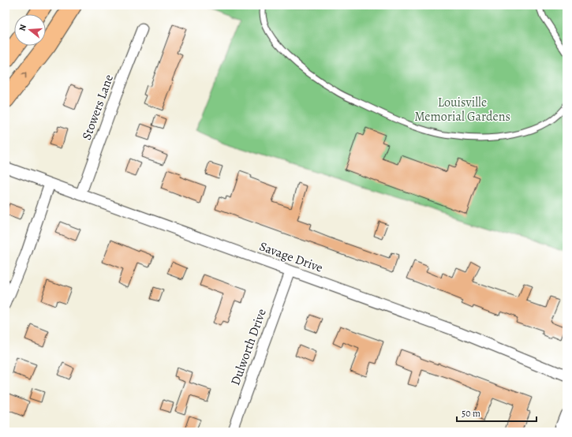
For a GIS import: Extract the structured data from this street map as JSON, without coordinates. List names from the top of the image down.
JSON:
{
  "streets": {
    "street": ["Stowers Lane", "Savage Drive", "Dulworth Drive"]
  },
  "crossings": [
    ["Stowers Lane", "Savage Drive"],
    ["Savage Drive", "Dulworth Drive"]
  ],
  "parks": ["Louisville Memorial Gardens"],
  "scale_bar": "50 m",
  "north": "left"
}
